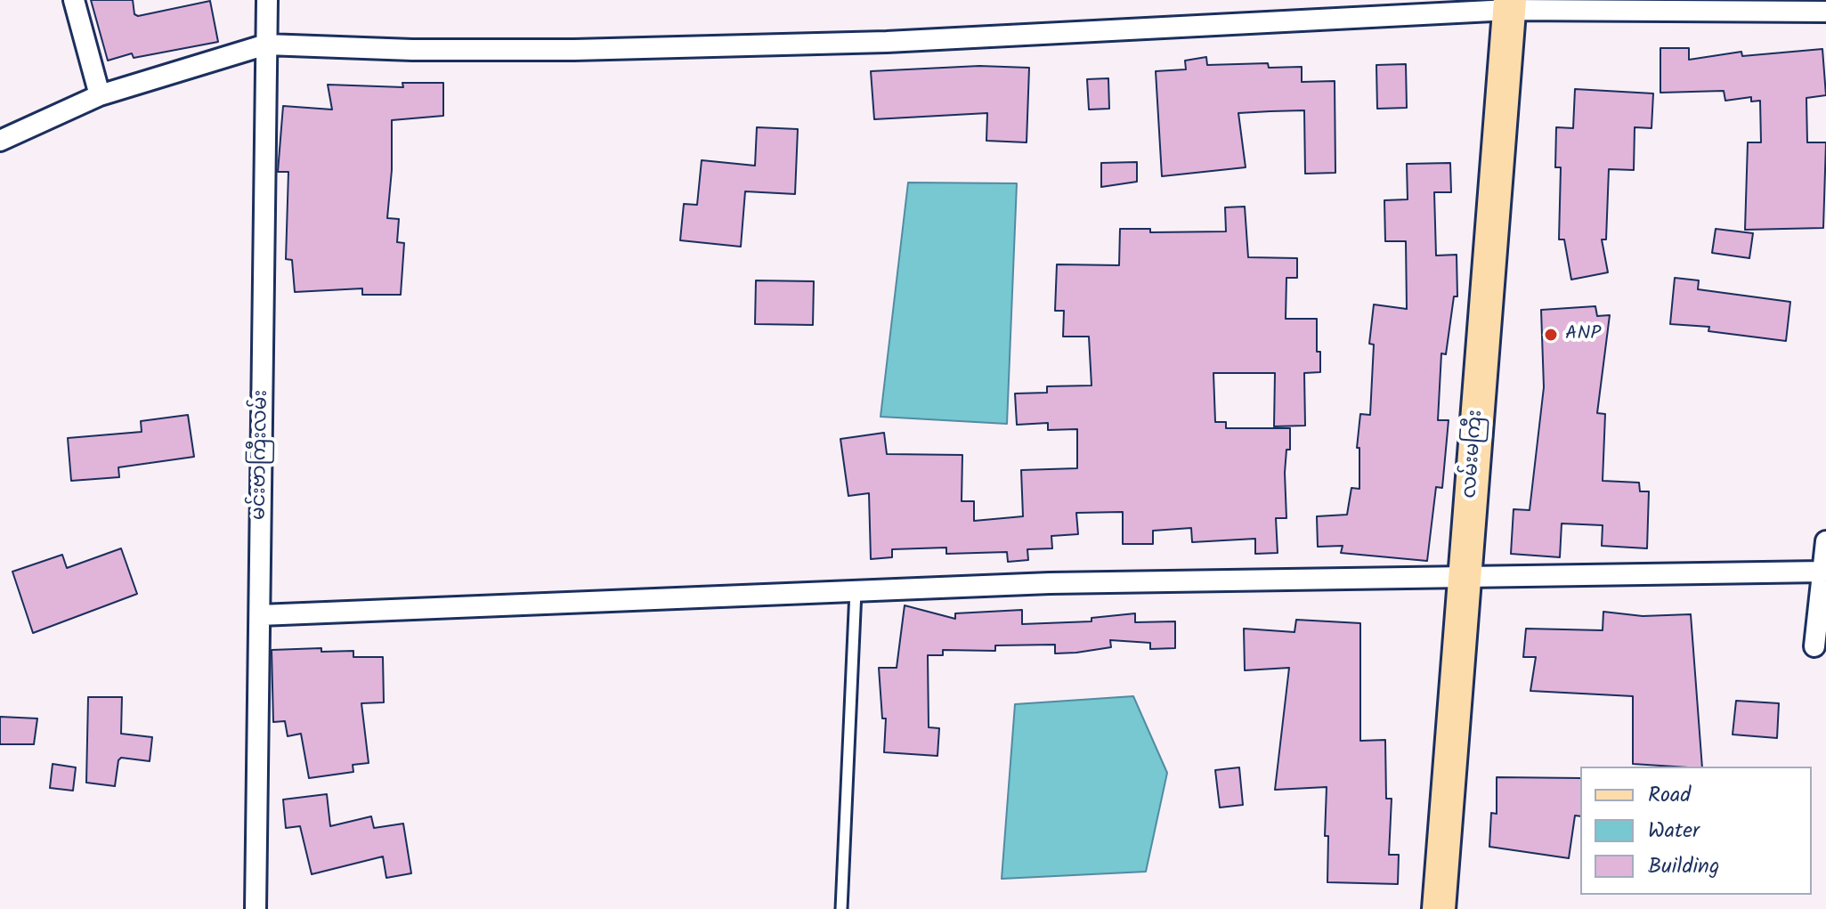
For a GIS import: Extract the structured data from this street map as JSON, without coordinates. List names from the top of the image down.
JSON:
{
  "streets": {
    "main road": ["လမ်းမကြီး"],
    "street": ["မင်းဗာကြီးလမ်း"]
  },
  "places": ["ANP"],
  "legend": ["Road", "Water", "Building"]
}
